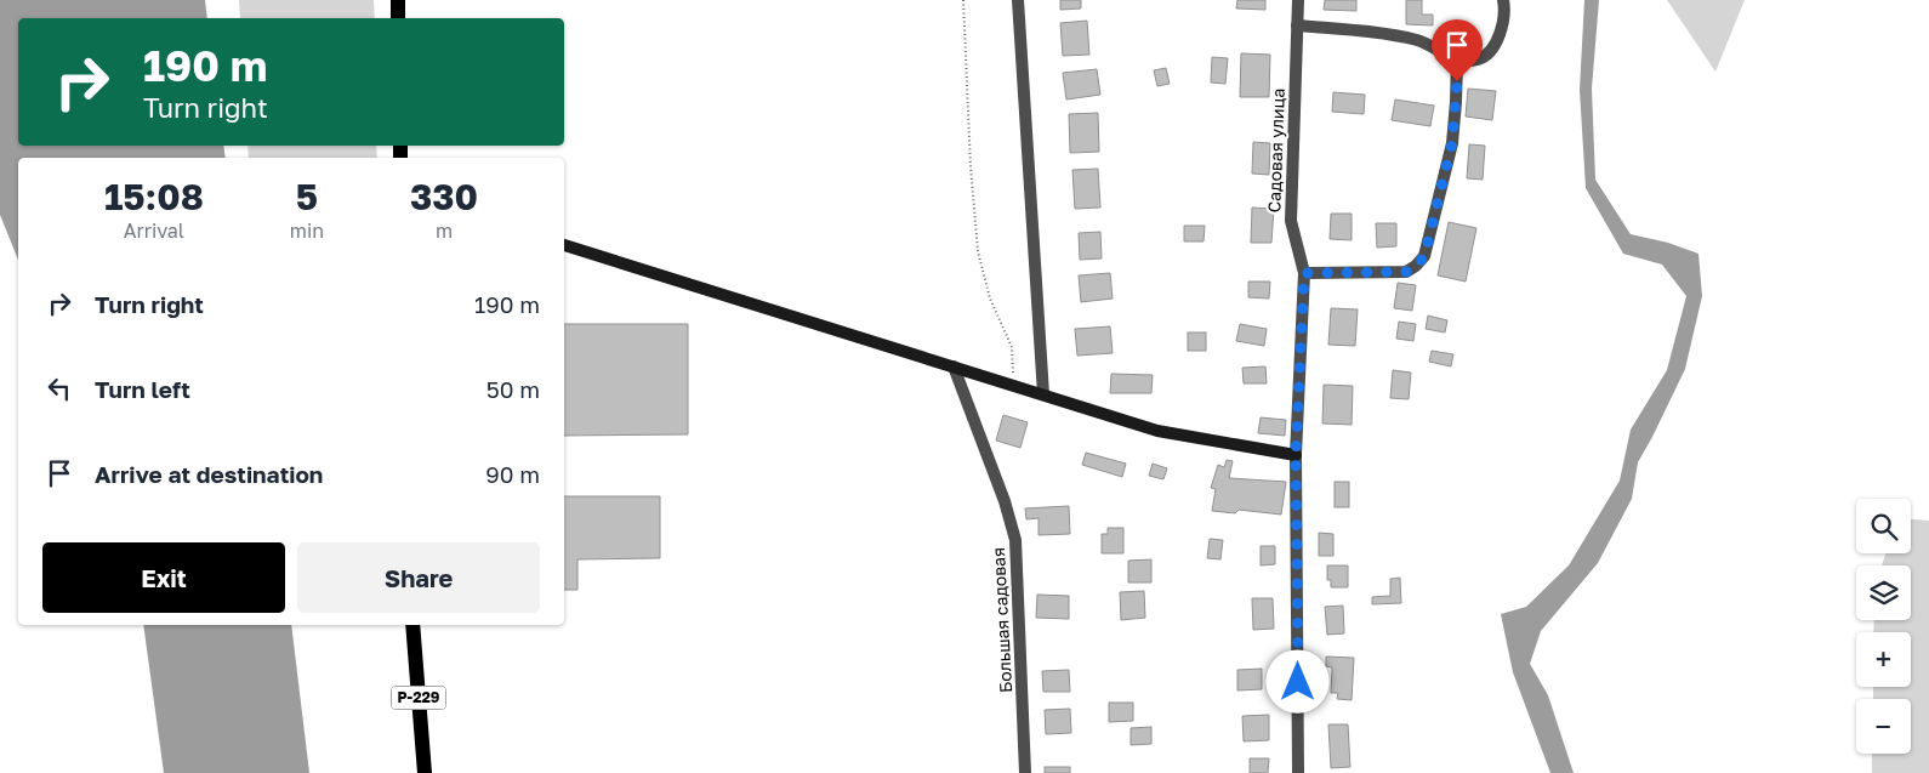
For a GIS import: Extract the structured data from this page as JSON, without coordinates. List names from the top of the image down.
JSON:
{
  "streets": {
    "main road": ["Р-229"],
    "street": ["Садовая улица", "Большая садовая"]
  },
  "page": {
    "turn": ["190 m", "Turn right"],
    "eta": [
      "15:08",
      "Arrival",
      "5",
      "min",
      "330",
      "m"
    ],
    "list": [
      {
        "name": "Turn right",
        "value": "190 m"
      },
      {
        "name": "Turn left",
        "value": "50 m"
      },
      {
        "name": "Arrive at destination",
        "value": "90 m"
      }
    ],
    "map_buttons": ["+", "−"],
    "buttons": ["Exit", "Share"]
  }
}
